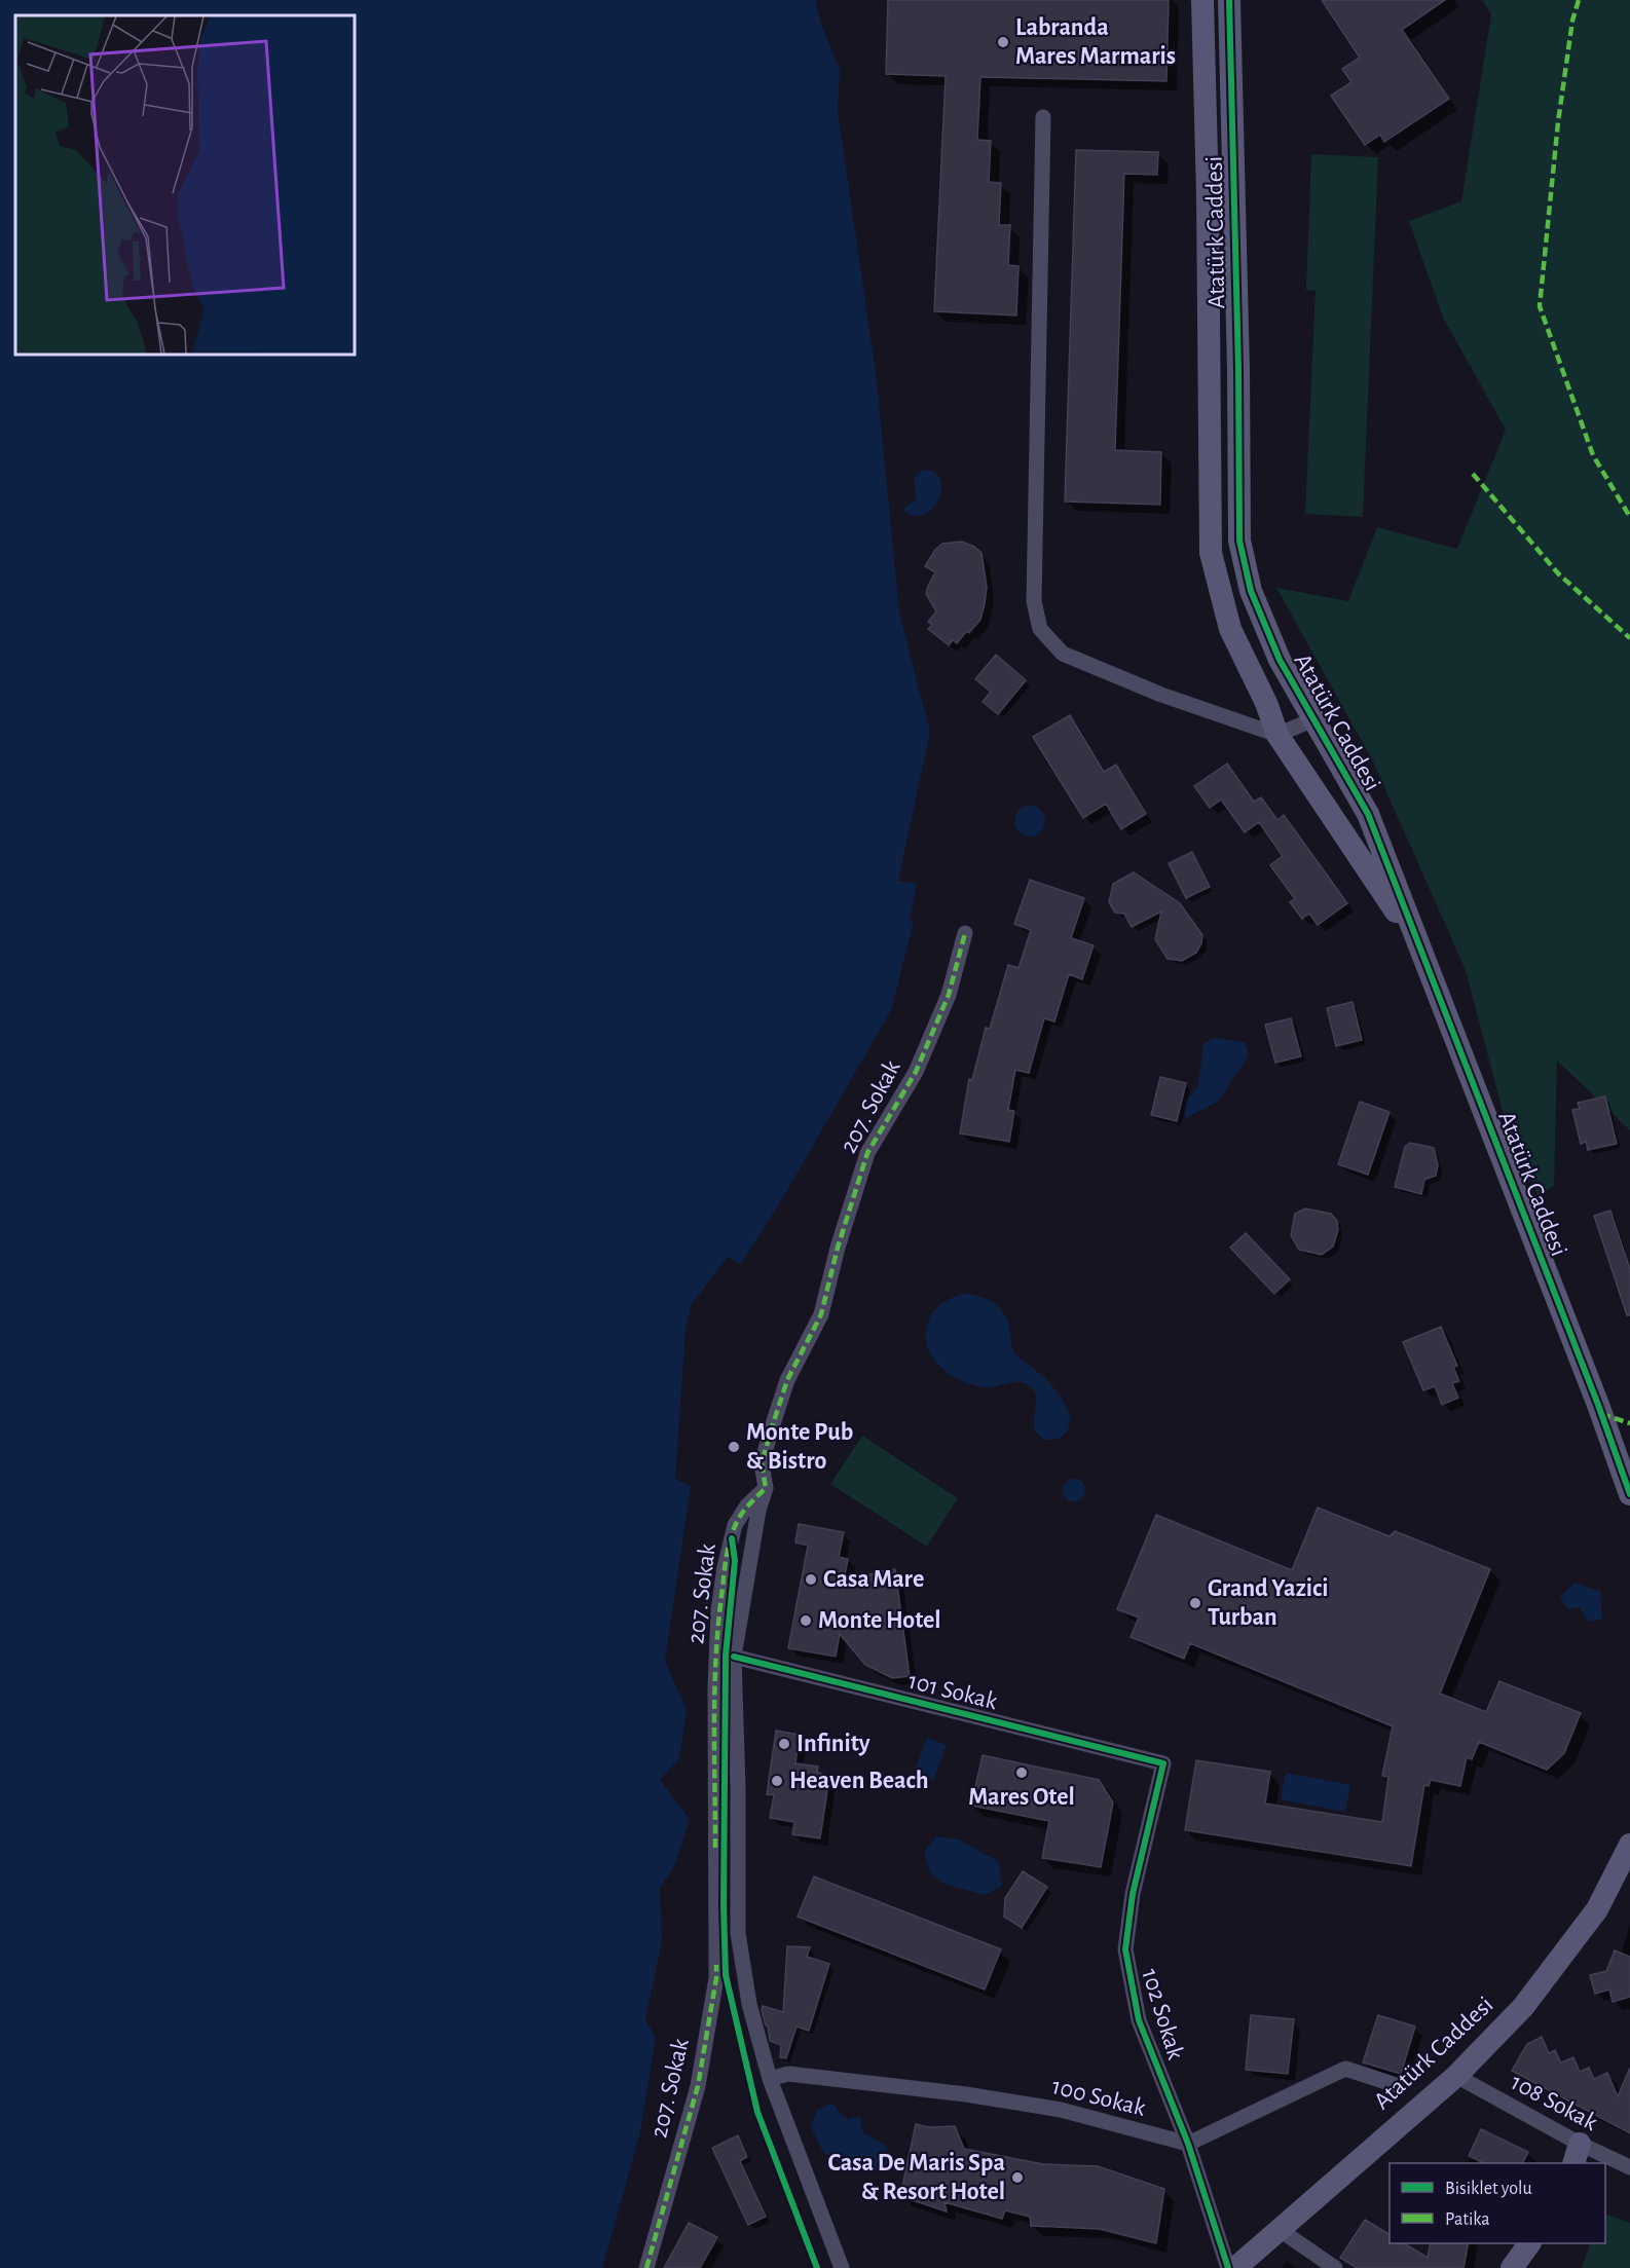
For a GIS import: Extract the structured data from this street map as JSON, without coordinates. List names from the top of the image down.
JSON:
{
  "streets": {
    "street": [
      "Atatürk Caddesi",
      "207. Sokak",
      "101 Sokak",
      "102 Sokak",
      "100 Sokak",
      "108 Sokak"
    ]
  },
  "crossings": [
    ["Atatürk Caddesi", "108 Sokak"],
    ["101 Sokak", "102 Sokak"],
    ["102 Sokak", "100 Sokak"]
  ],
  "places": [
    "Labranda Mares Marmaris",
    "Monte Pub & Bistro",
    "Casa Mare",
    "Grand Yazici Turban",
    "Monte Hotel",
    "Infinity",
    "Mares Otel",
    "Heaven Beach",
    "Casa De Maris Spa & Resort Hotel"
  ],
  "legend": ["Bisiklet yolu", "Patika"]
}
